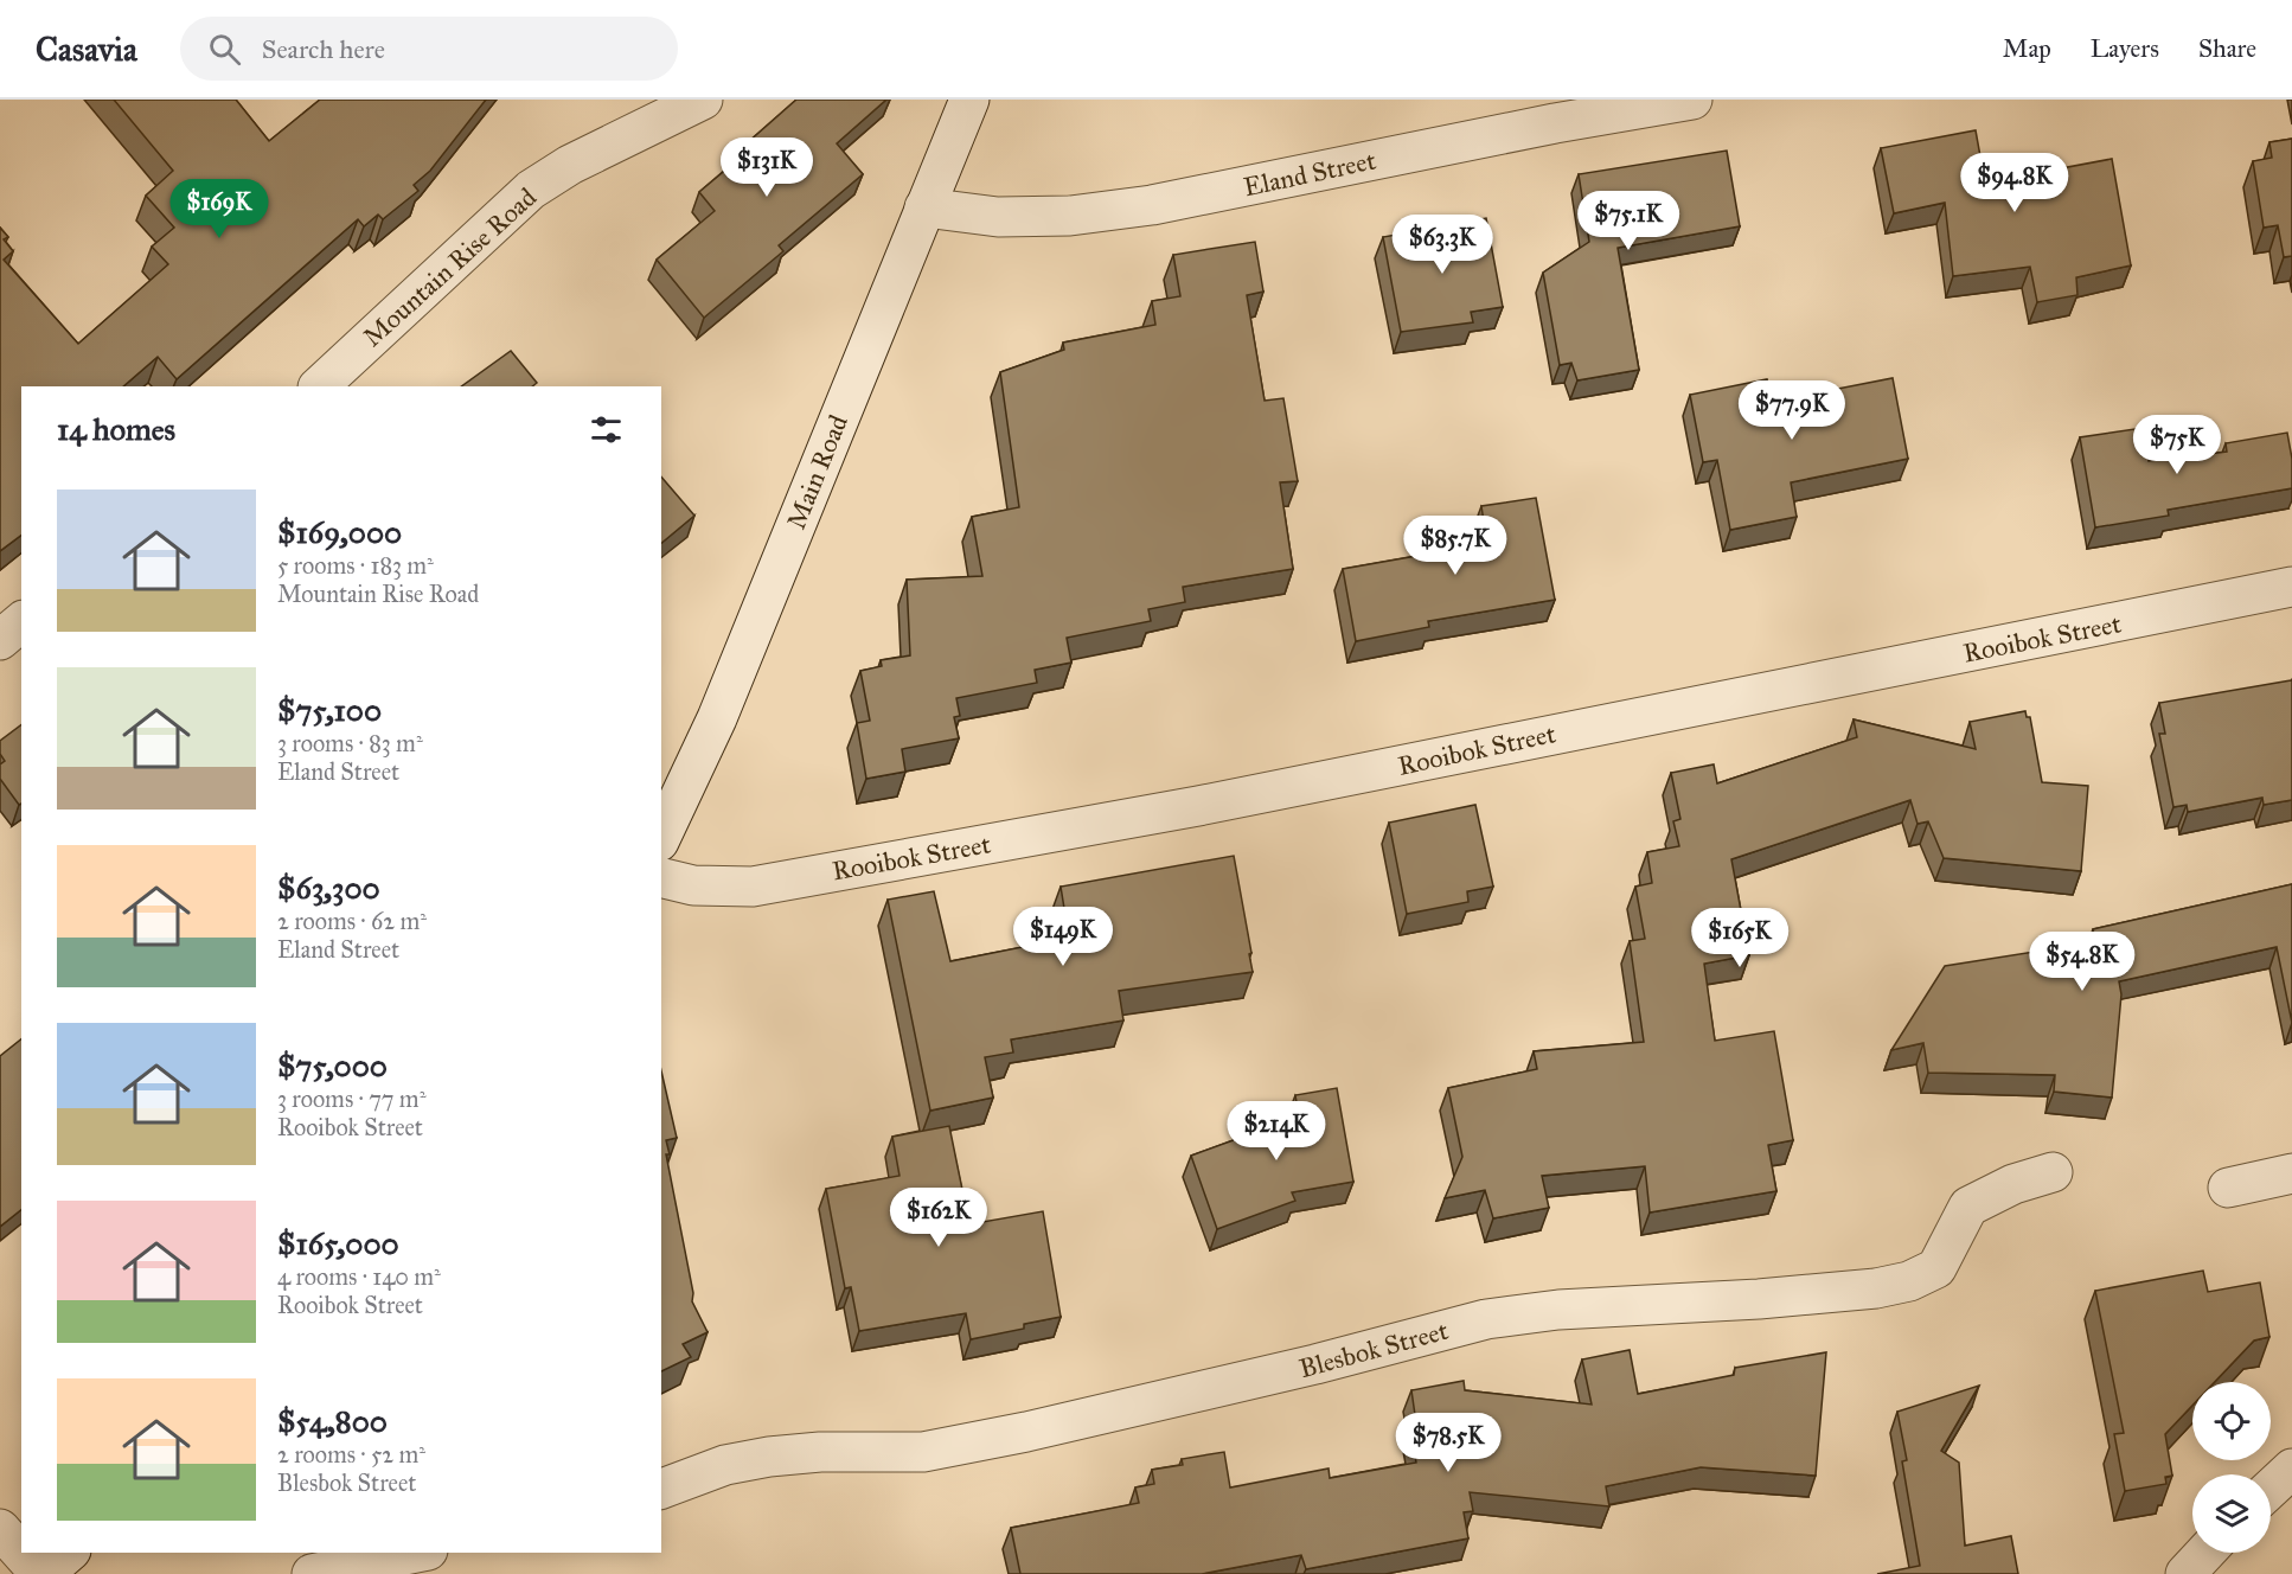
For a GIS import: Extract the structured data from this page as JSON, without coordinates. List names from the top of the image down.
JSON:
{
  "streets": {
    "street": [
      "Eland Street",
      "Mountain Rise Road",
      "Main Road",
      "Rooibok Street",
      "Blesbok Street"
    ]
  },
  "crossings": [
    ["Eland Street", "Main Road"]
  ],
  "page": {
    "header": "Casavia",
    "search": "Search here",
    "nav": ["Map", "Layers", "Share"],
    "price": [
      "$131K",
      "$94.8K",
      "$169K",
      "$75.1K",
      "$63.3K",
      "$77.9K",
      "$75K",
      "$85.7K",
      "$149K",
      "$165K",
      "$54.8K",
      "$214K",
      "$162K",
      "$78.5K"
    ],
    "heading": "14 homes",
    "list": [
      {
        "name": "$169,000",
        "note": "5 rooms · 183 m² · Mountain Rise Road"
      },
      {
        "name": "$75,100",
        "note": "3 rooms · 83 m² · Eland Street"
      },
      {
        "name": "$63,300",
        "note": "2 rooms · 62 m² · Eland Street"
      },
      {
        "name": "$75,000",
        "note": "3 rooms · 77 m² · Rooibok Street"
      },
      {
        "name": "$165,000",
        "note": "4 rooms · 140 m² · Rooibok Street"
      },
      {
        "name": "$54,800",
        "note": "2 rooms · 52 m² · Blesbok Street"
      }
    ]
  }
}
